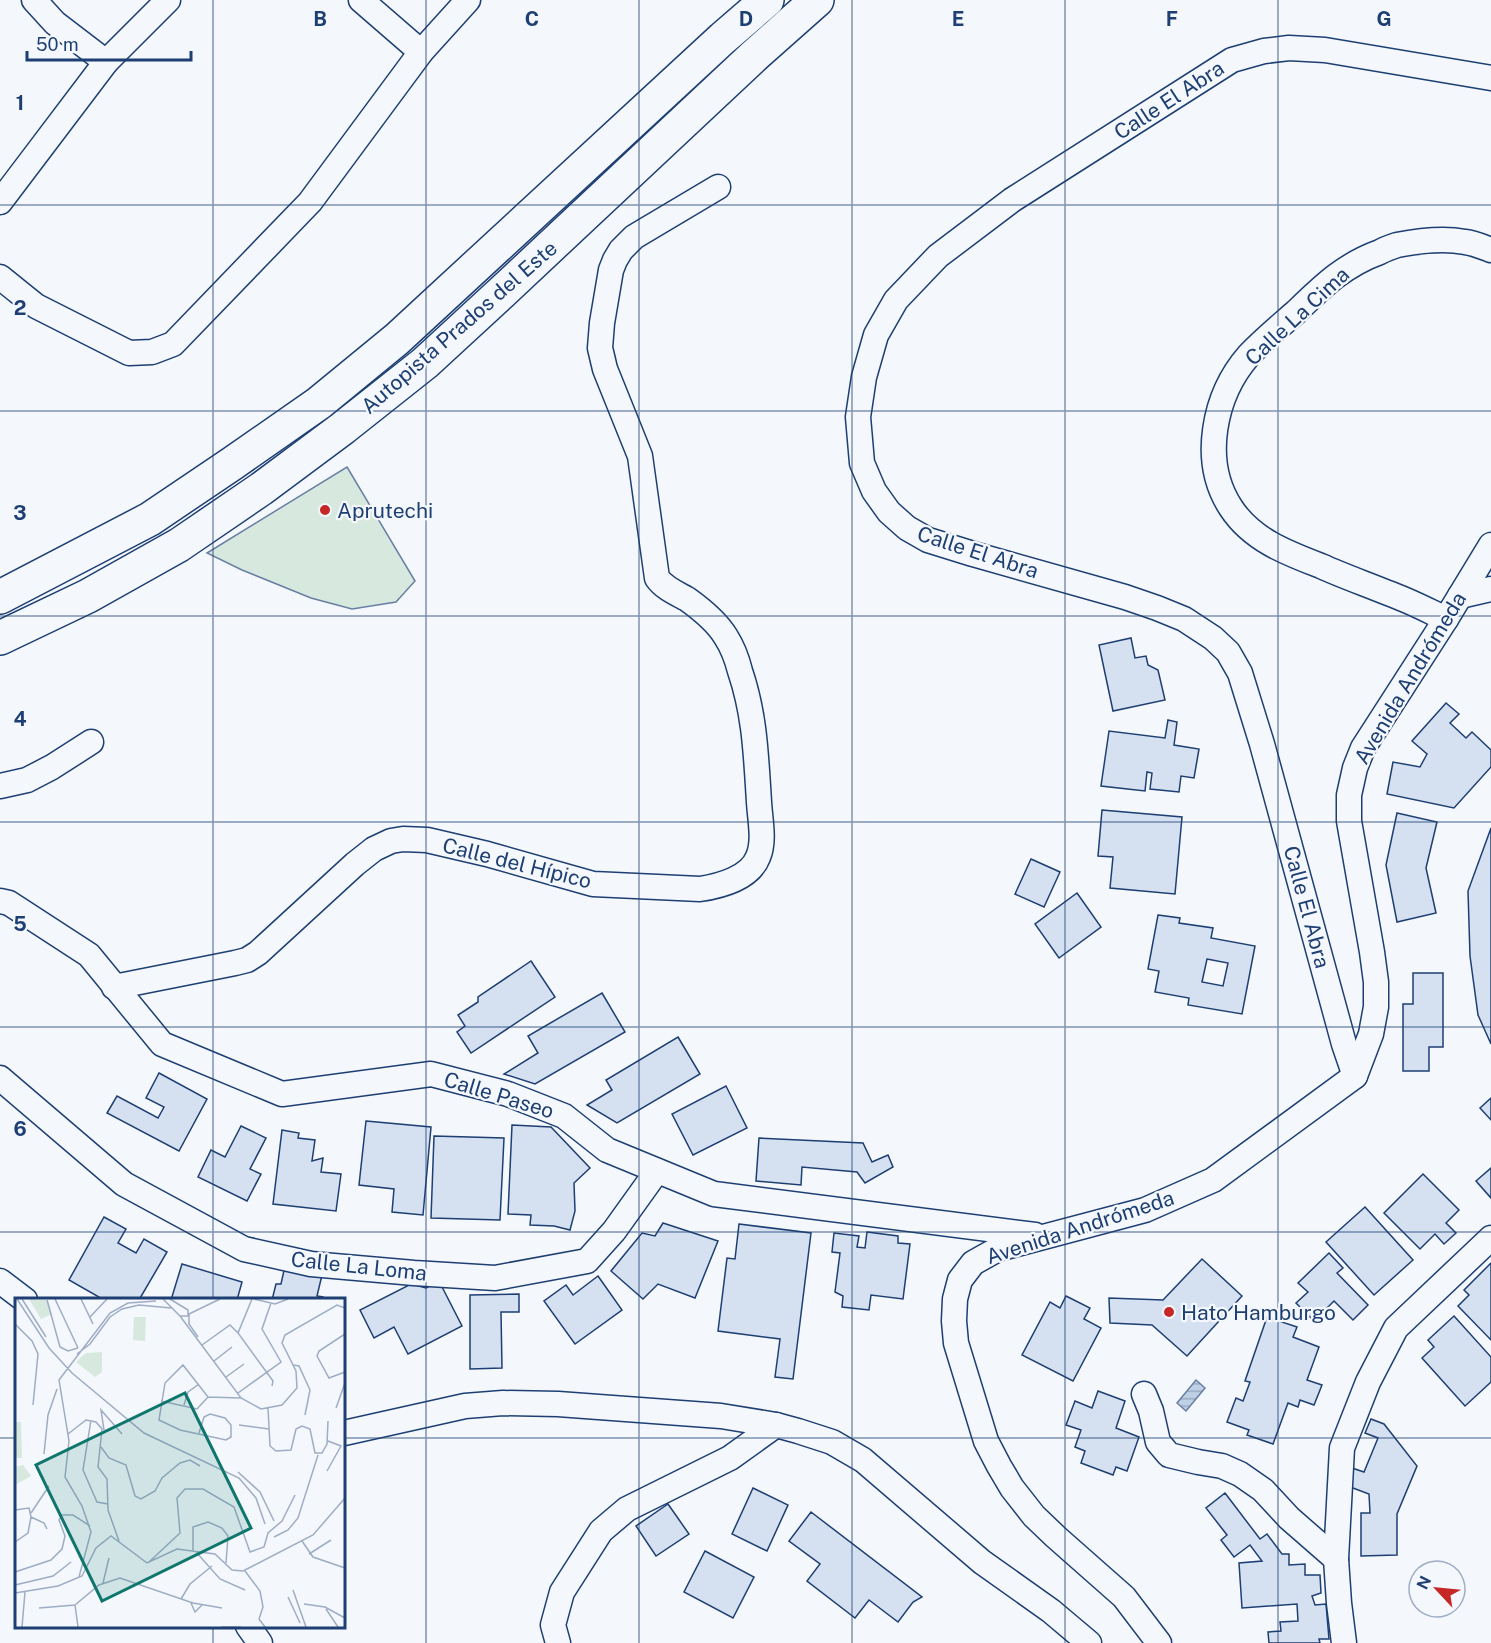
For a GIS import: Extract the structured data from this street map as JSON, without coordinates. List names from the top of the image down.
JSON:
{
  "streets": {
    "highway": ["Autopista Prados del Este"],
    "street": [
      "Calle El Abra",
      "Calle La Cima",
      "Avenida Andrómeda",
      "Calle del Hípico",
      "Calle Paseo",
      "Calle La Loma"
    ]
  },
  "crossings": [
    ["Calle El Abra", "Avenida Andrómeda"],
    ["Calle La Cima", "Avenida Andrómeda"],
    ["Avenida Andrómeda", "Calle Paseo"],
    ["Calle del Hípico", "Calle Paseo"],
    ["Calle Paseo", "Calle La Loma"]
  ],
  "places": ["Aprutechi", "Hato Hamburgo"],
  "scale_bar": "50 m",
  "north": "top left",
  "grid": {
    "columns": [
      "B",
      "C",
      "D",
      "E",
      "F",
      "G"
    ],
    "rows": [
      "1",
      "2",
      "3",
      "4",
      "5",
      "6"
    ]
  }
}
